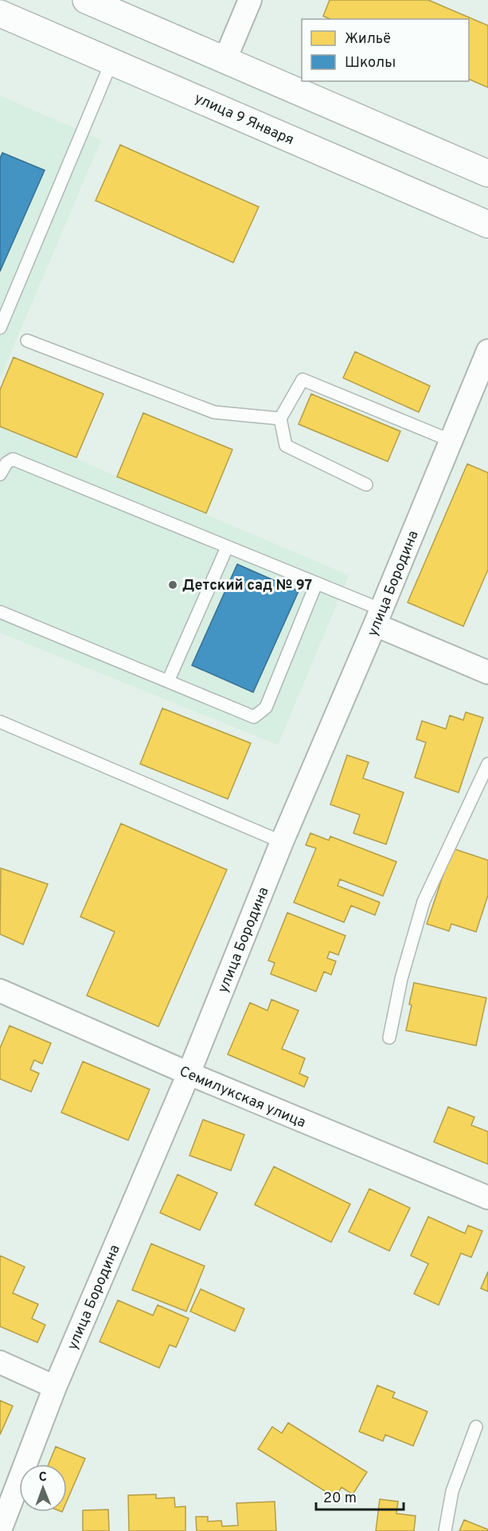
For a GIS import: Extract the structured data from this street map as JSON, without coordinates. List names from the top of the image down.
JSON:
{
  "streets": {
    "main road": ["улица 9 Января"],
    "street": ["улица Бородина", "Семилукская улица"]
  },
  "crossings": [
    ["улица Бородина", "Семилукская улица"]
  ],
  "places": ["Детский сад № 97"],
  "legend": ["Жильё", "Школы"],
  "scale_bar": "20 m",
  "north": "top"
}
